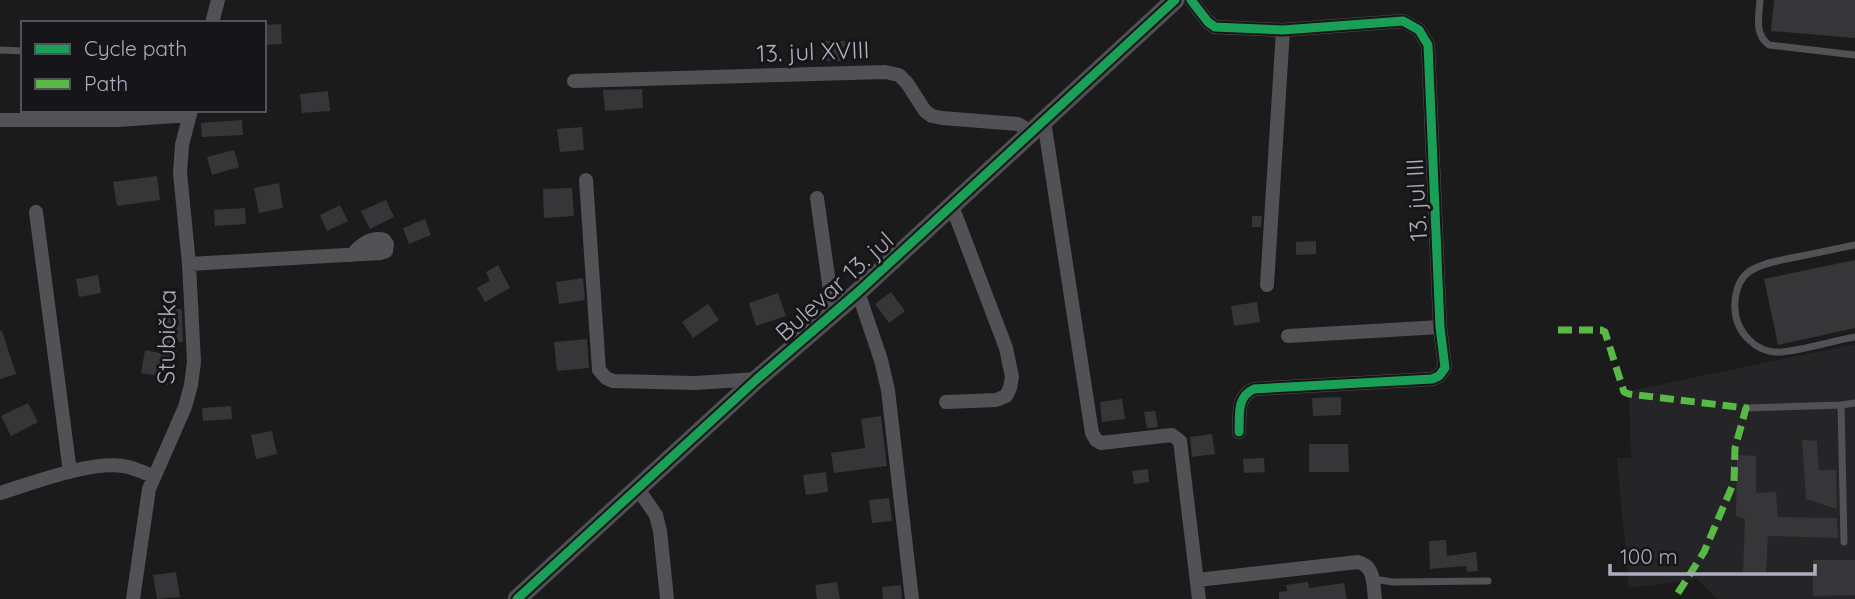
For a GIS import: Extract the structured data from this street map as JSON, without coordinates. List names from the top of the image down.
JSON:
{
  "streets": {
    "street": [
      "13. jul XVIII",
      "13. jul III",
      "Bulevar 13. jul",
      "Stubička"
    ]
  },
  "crossings": [
    ["13. jul XVIII", "Bulevar 13. jul"]
  ],
  "legend": ["Cycle path", "Path"],
  "scale_bar": "100 m"
}
